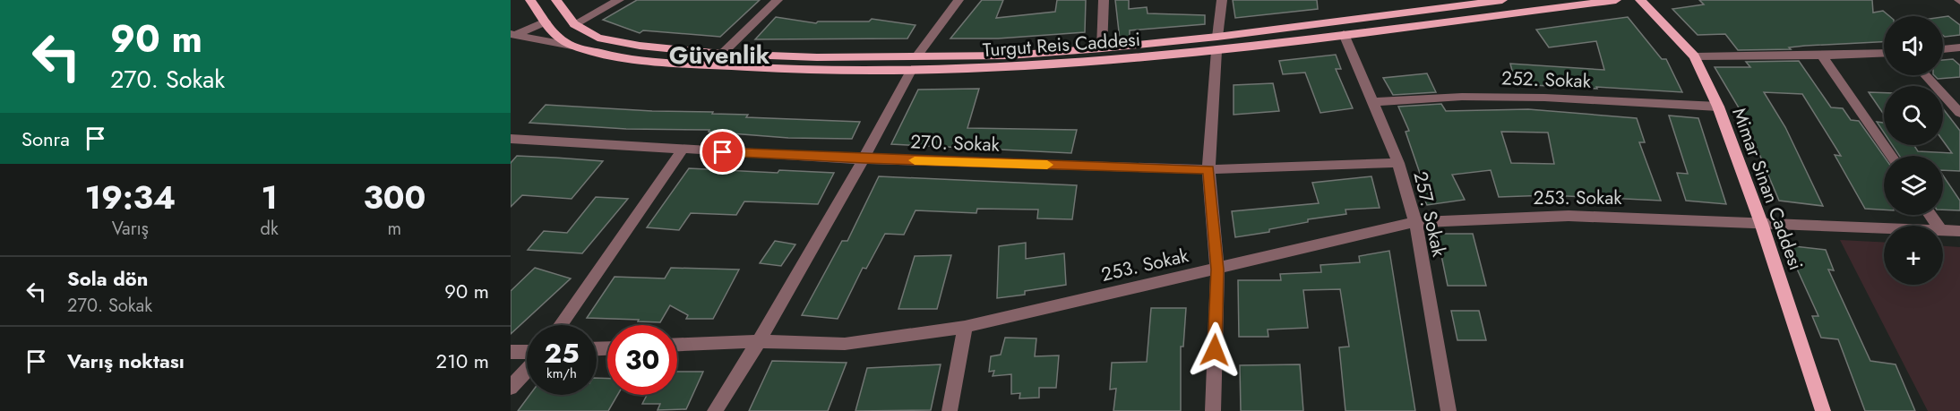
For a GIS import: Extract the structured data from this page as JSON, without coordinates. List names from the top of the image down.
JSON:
{
  "streets": {
    "main road": ["Turgut Reis Caddesi", "Mimar Sinan Caddesi"],
    "street": [
      "252. Sokak",
      "270. Sokak",
      "253. Sokak",
      "257. Sokak"
    ]
  },
  "crossings": [
    ["Turgut Reis Caddesi", "257. Sokak"],
    ["252. Sokak", "Mimar Sinan Caddesi"],
    ["252. Sokak", "257. Sokak"],
    ["270. Sokak", "257. Sokak"],
    ["Mimar Sinan Caddesi", "253. Sokak"],
    ["253. Sokak", "257. Sokak"]
  ],
  "districts": ["Güvenlik"],
  "page": {
    "turn": ["90 m", "270. Sokak"],
    "map_buttons": "+",
    "then": "Sonra",
    "eta": [
      "19:34",
      "Varış",
      "1",
      "dk",
      "300",
      "m"
    ],
    "list": [
      {
        "name": "Sola dön",
        "note": "270. Sokak",
        "value": "90 m"
      },
      {
        "name": "Varış noktası",
        "value": "210 m"
      }
    ],
    "speed": "25 km/h",
    "limit": "30"
  }
}
